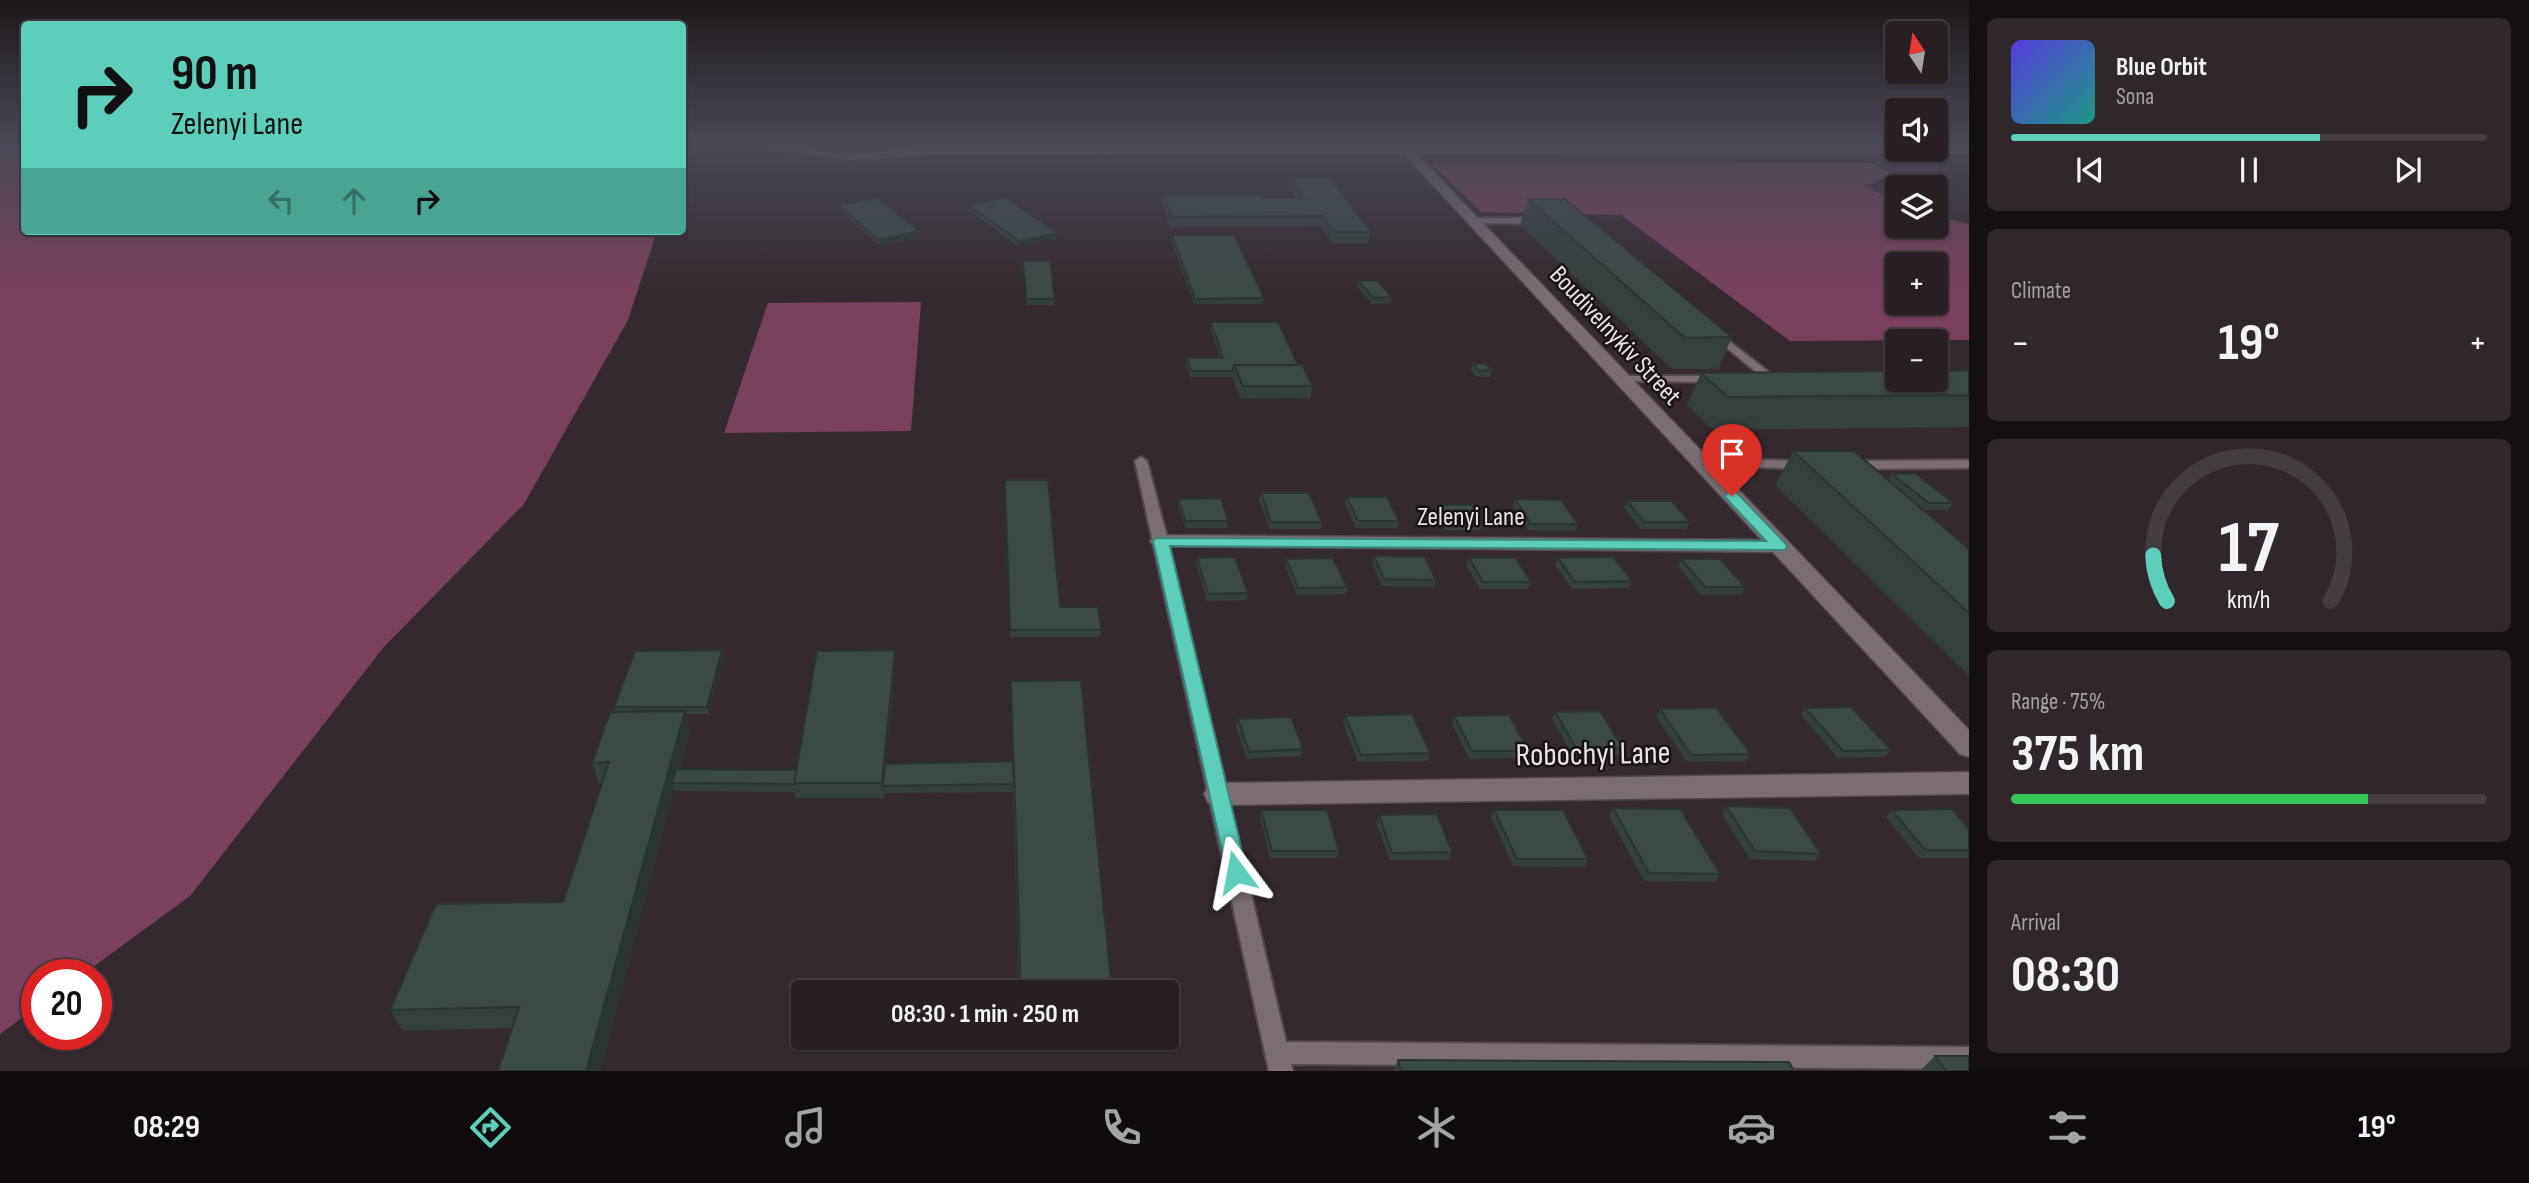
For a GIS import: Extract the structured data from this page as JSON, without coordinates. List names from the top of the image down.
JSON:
{
  "streets": {
    "street": ["Boudivelnykiv Street", "Zelenyi Lane", "Robochyi Lane"]
  },
  "crossings": [
    ["Boudivelnykiv Street", "Zelenyi Lane"]
  ],
  "north": "top",
  "page": {
    "map_buttons": ["+", "−"],
    "turn": ["90 m", "Zelenyi Lane"],
    "song": ["Blue Orbit", "Sona"],
    "tile": [
      "Climate",
      ["Range · 75%", "375 km"],
      ["Arrival", "08:30"]
    ],
    "heat": ["−", "19°", "+"],
    "limit": "20",
    "trip": "08:30 · 1 min · 250 m",
    "tabs": ["08:29", "19°"],
    "gauge": ["17", "km/h"]
  }
}
